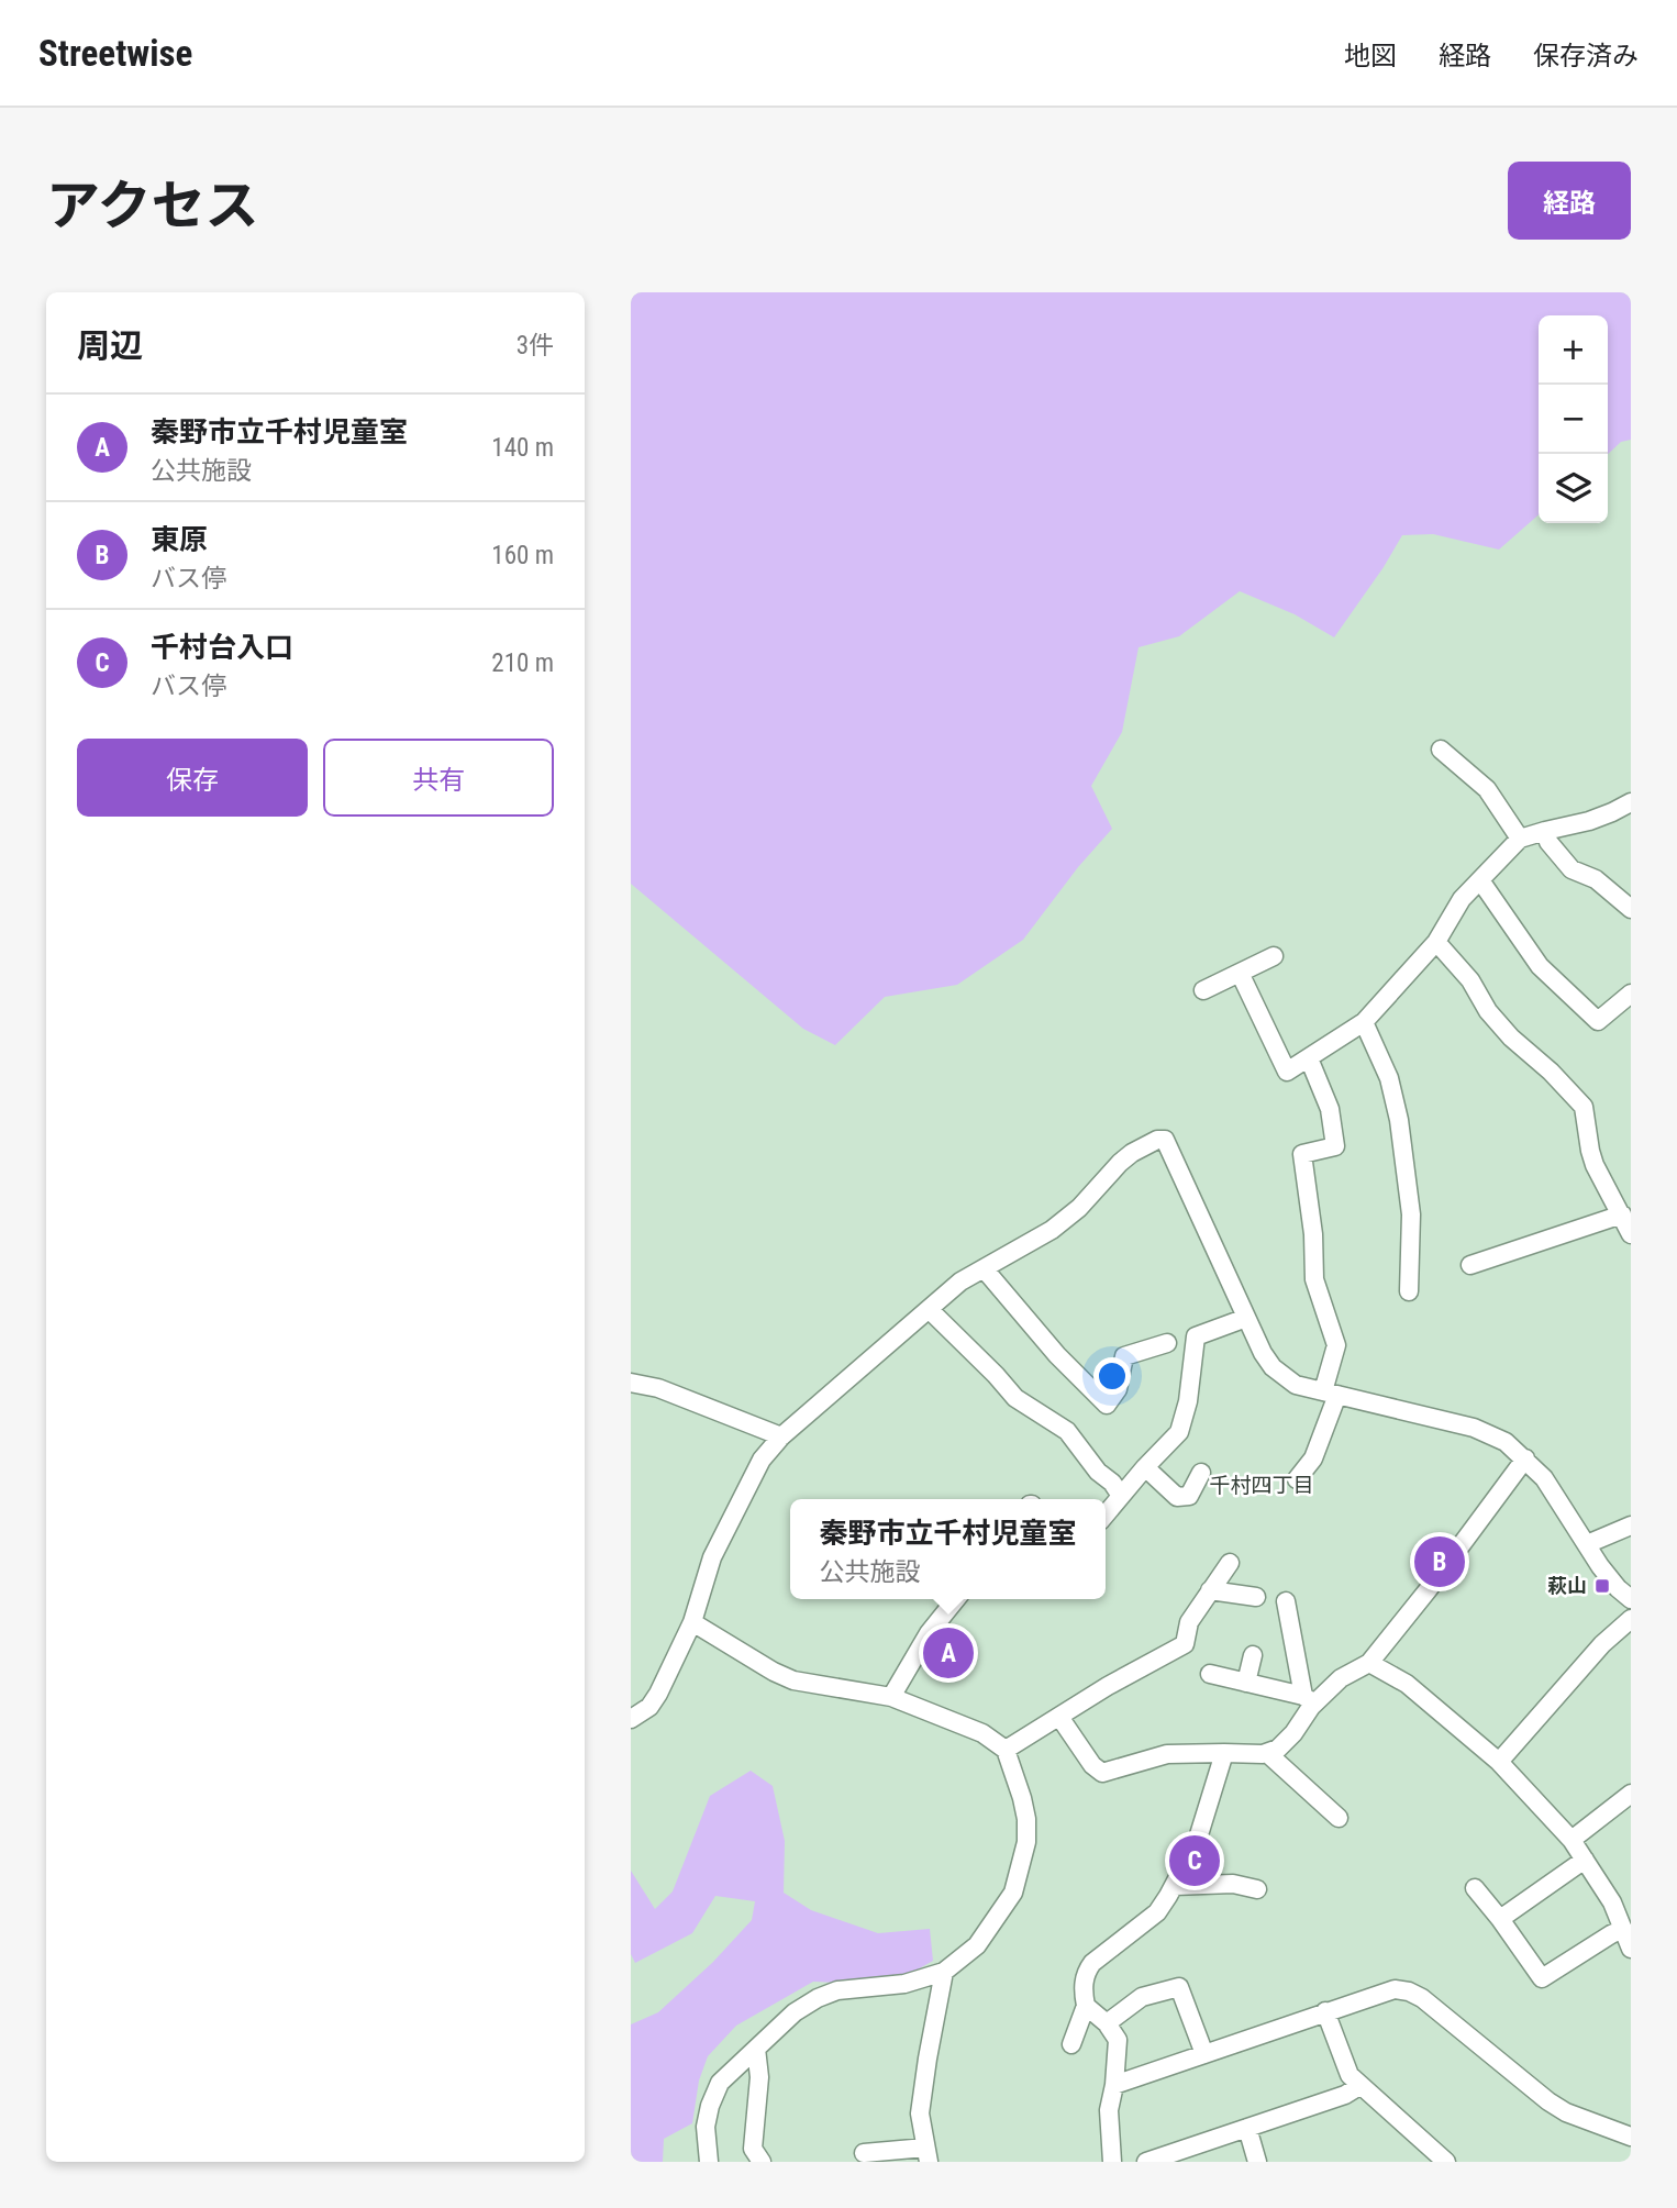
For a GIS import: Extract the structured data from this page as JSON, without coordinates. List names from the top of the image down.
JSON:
{
  "districts": ["千村四丁目"],
  "places": {
    "transit": ["萩山"]
  },
  "page": {
    "header": "Streetwise",
    "nav": ["地図", "経路", "保存済み"],
    "title": "アクセス",
    "buttons": [
      "経路",
      ["保存", "共有"]
    ],
    "heading": ["周辺", "3件"],
    "map_buttons": ["+", "−"],
    "list": [
      {
        "mark": "A",
        "name": "秦野市立千村児童室",
        "note": "公共施設",
        "value": "140 m"
      },
      {
        "mark": "B",
        "name": "東原",
        "note": "バス停",
        "value": "160 m"
      },
      {
        "mark": "C",
        "name": "千村台入口",
        "note": "バス停",
        "value": "210 m"
      }
    ],
    "popup": ["秦野市立千村児童室", "公共施設"],
    "pins": ["B", "A", "C"]
  }
}
